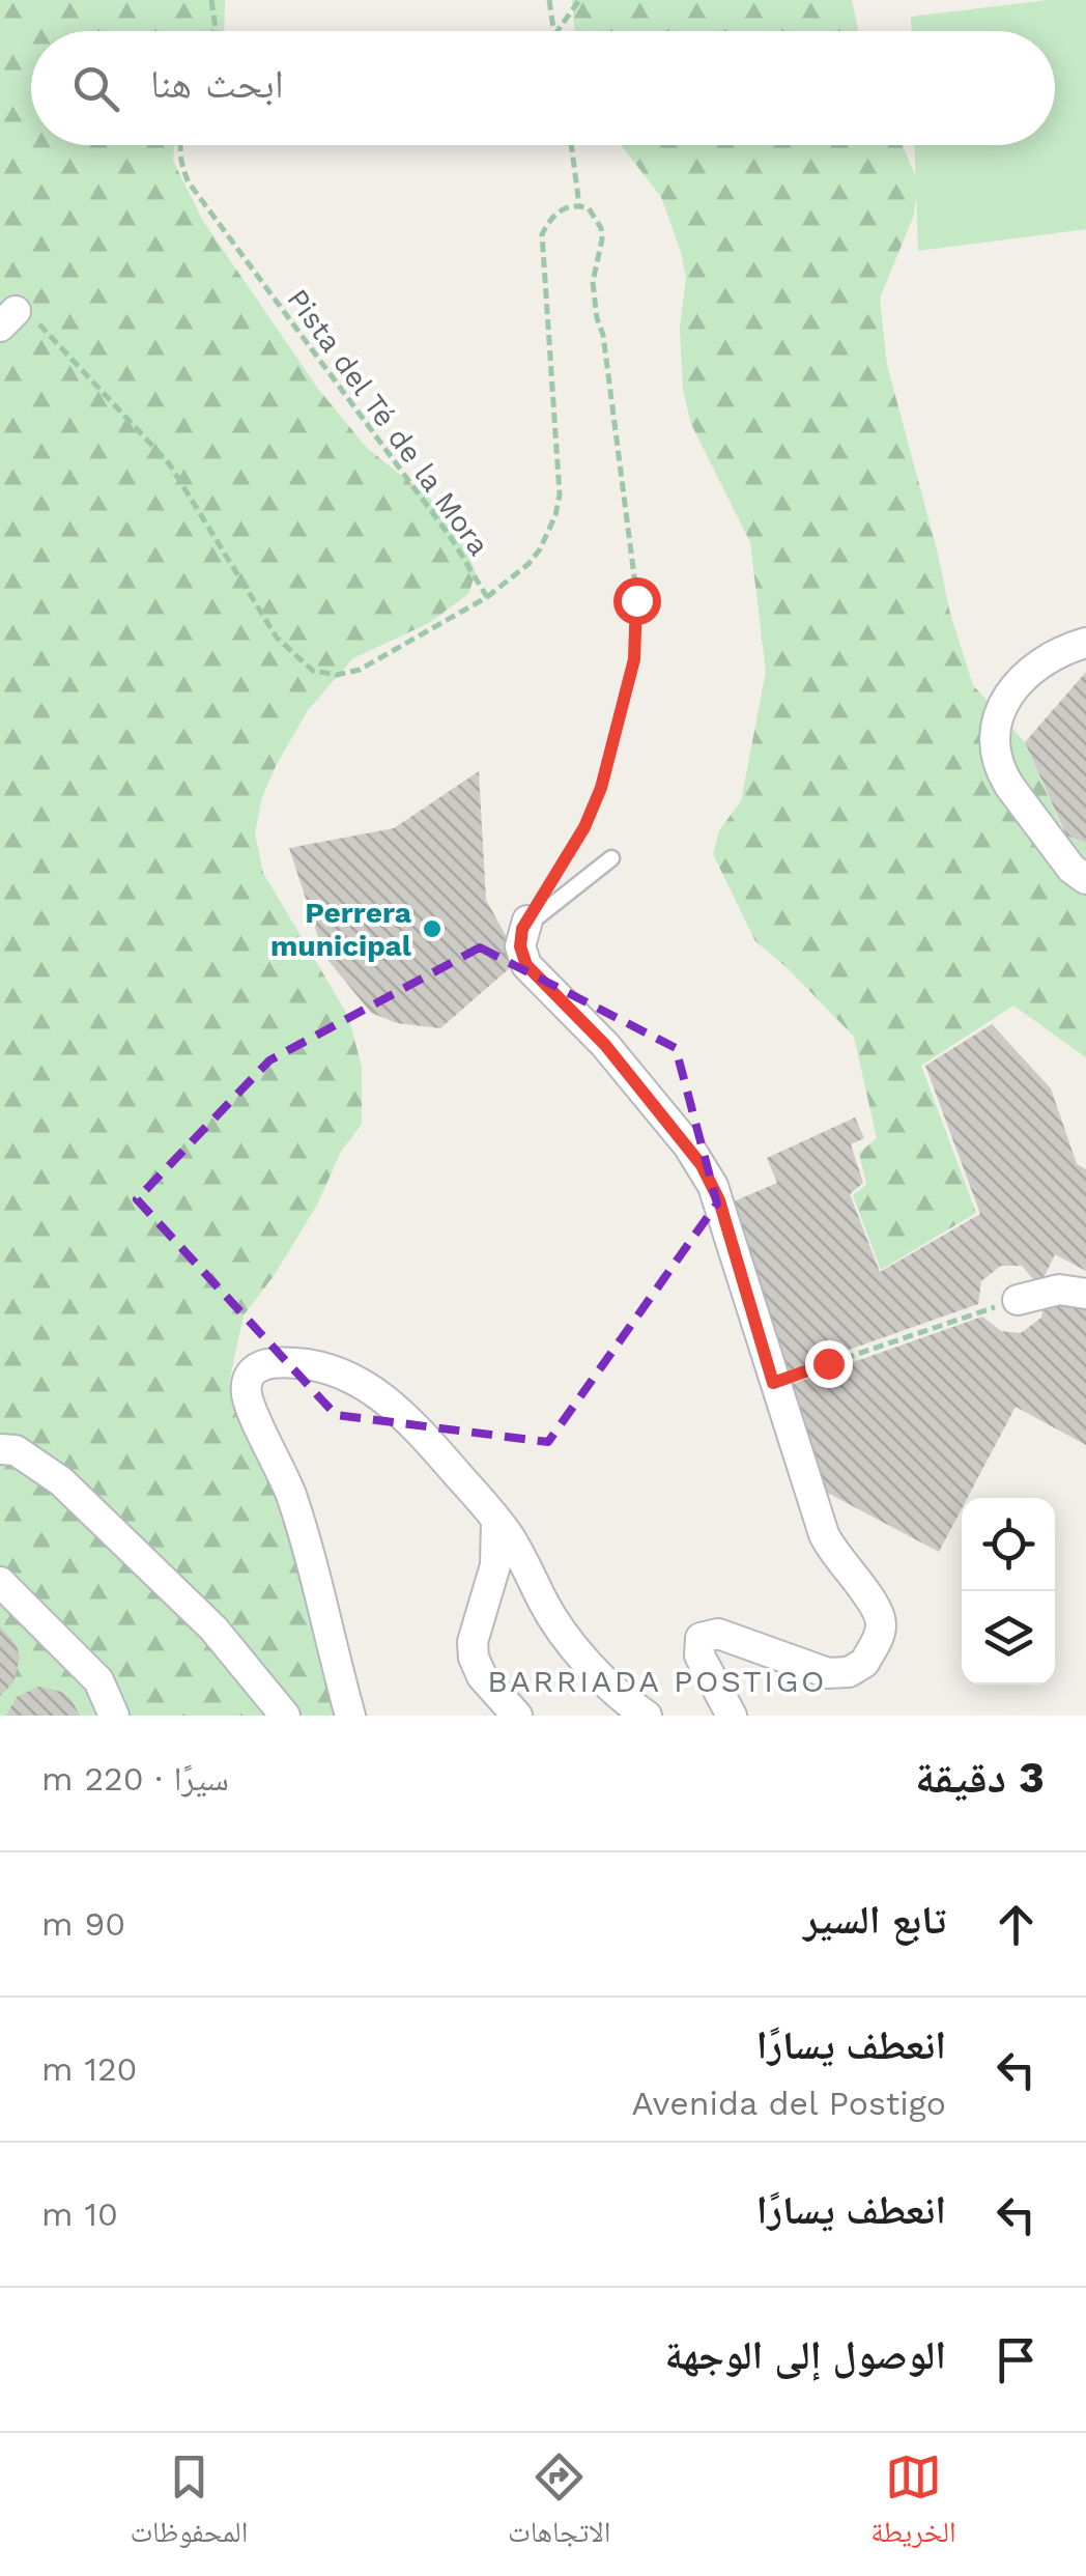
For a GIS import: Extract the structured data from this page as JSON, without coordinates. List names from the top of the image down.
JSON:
{
  "streets": {
    "path": ["Pista del Té de la Mora"]
  },
  "districts": ["BARRIADA POSTIGO"],
  "places": ["Perrera municipal"],
  "page": {
    "search": "ابحث هنا",
    "heading": ["3 دقيقة", "سيرًا · 220 m"],
    "list": [
      ["تابع السير", "90 m"],
      ["انعطف يسارًا", "Avenida del Postigo", "120 m"],
      ["انعطف يسارًا", "10 m"],
      "الوصول إلى الوجهة"
    ],
    "nav": ["الخريطة", "الاتجاهات", "المحفوظات"]
  }
}
